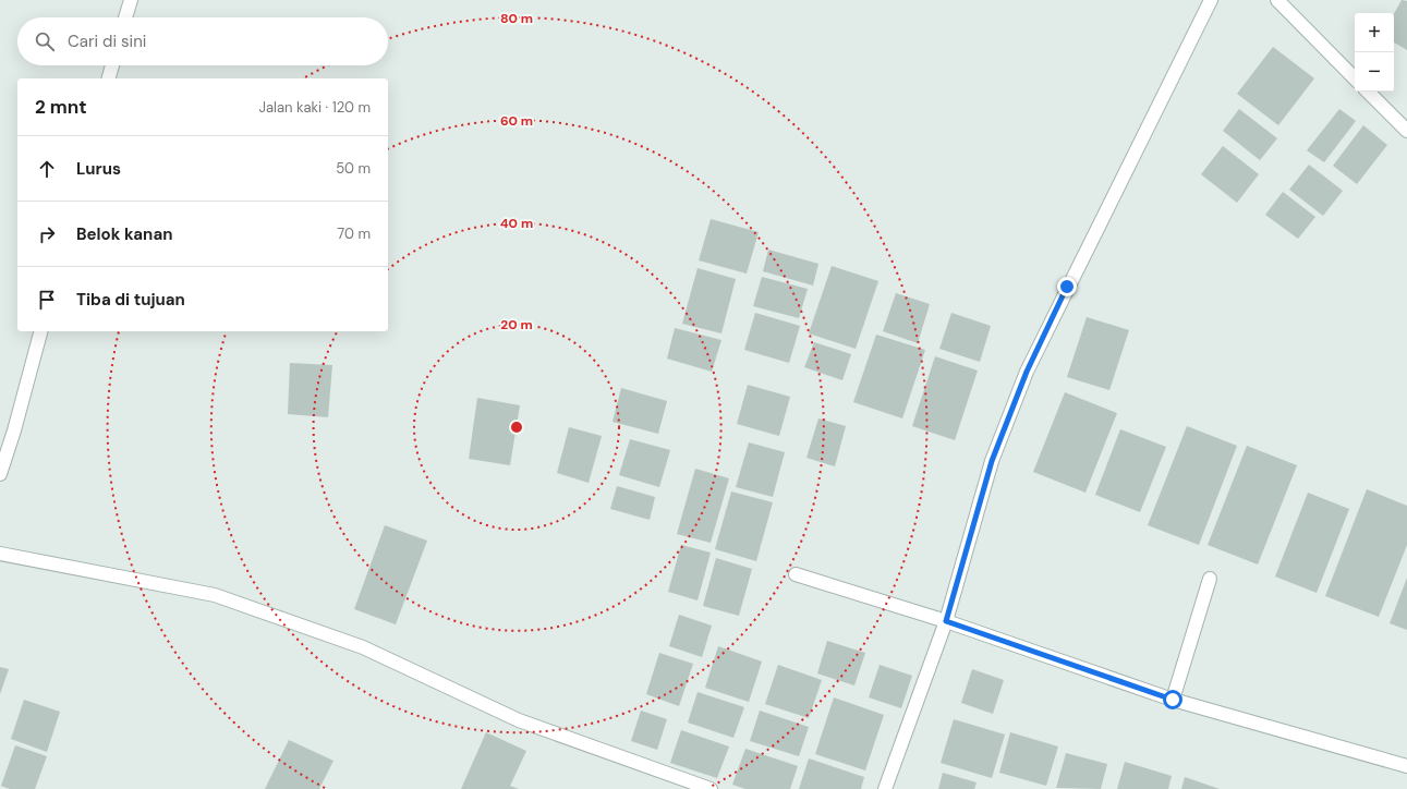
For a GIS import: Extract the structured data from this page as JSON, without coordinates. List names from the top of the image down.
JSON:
{
  "page": {
    "map_buttons": ["+", "−"],
    "search": "Cari di sini",
    "heading": ["2 mnt", "Jalan kaki · 120 m"],
    "list": [
      ["Lurus", "50 m"],
      ["Belok kanan", "70 m"],
      "Tiba di tujuan"
    ]
  },
  "rings": [
    "80 m",
    "60 m",
    "40 m",
    "20 m"
  ]
}
